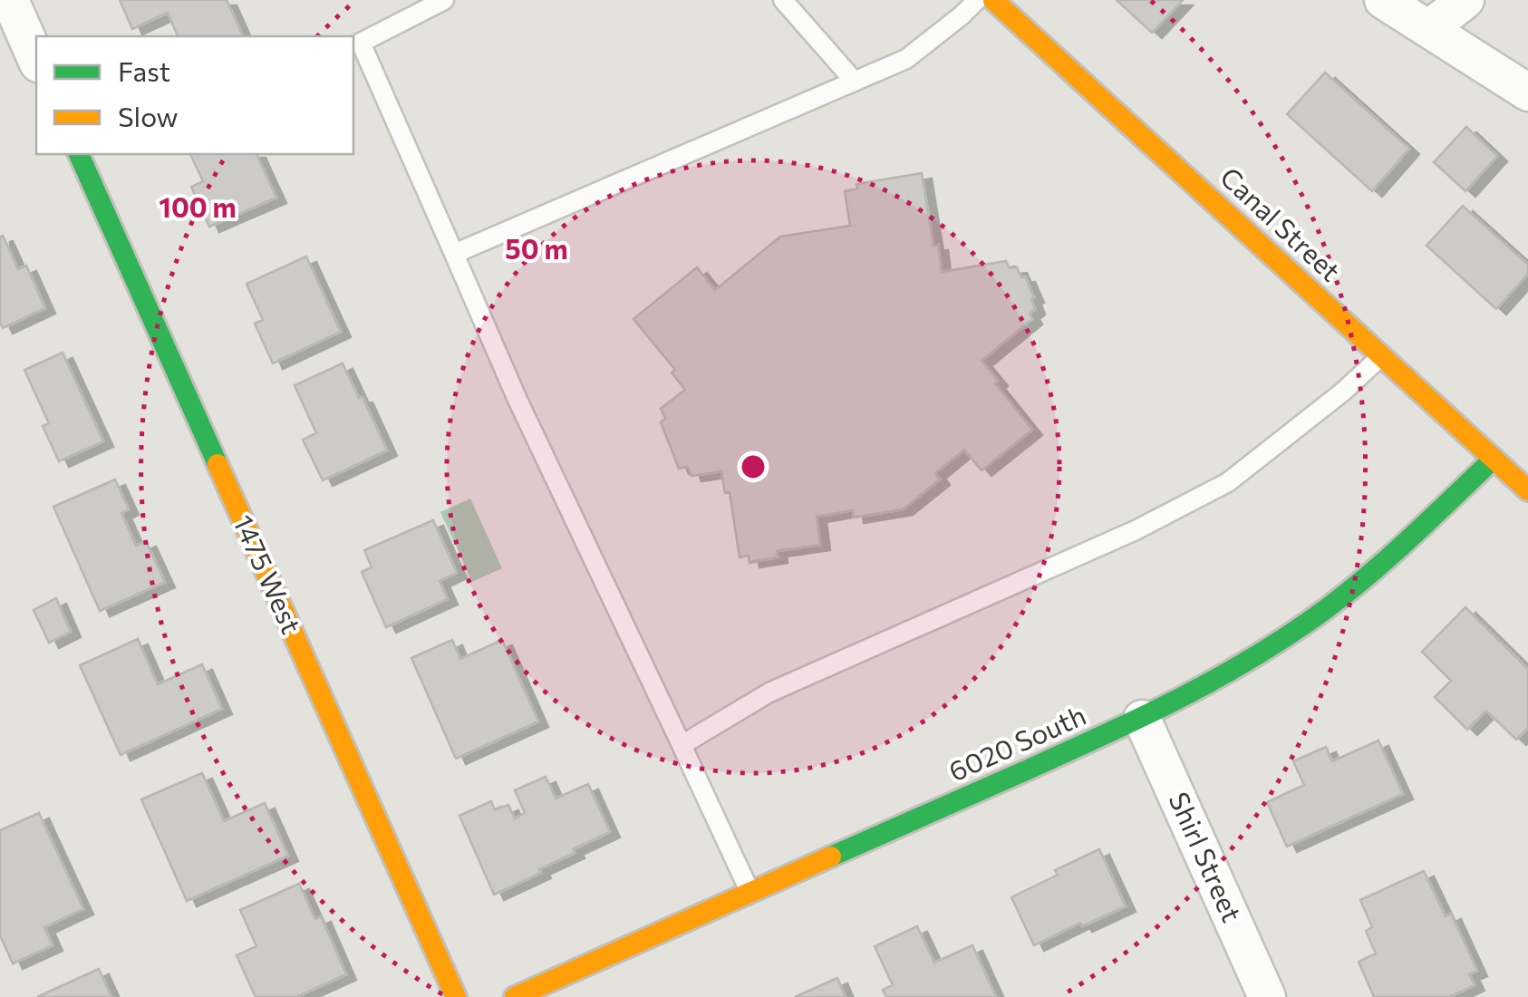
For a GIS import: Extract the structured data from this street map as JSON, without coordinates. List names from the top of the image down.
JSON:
{
  "streets": {
    "street": [
      "Canal Street",
      "1475 West",
      "6020 South",
      "Shirl Street"
    ]
  },
  "crossings": [
    ["Canal Street", "6020 South"],
    ["6020 South", "Shirl Street"]
  ],
  "legend": ["Fast", "Slow"],
  "rings": ["100 m", "50 m"]
}
